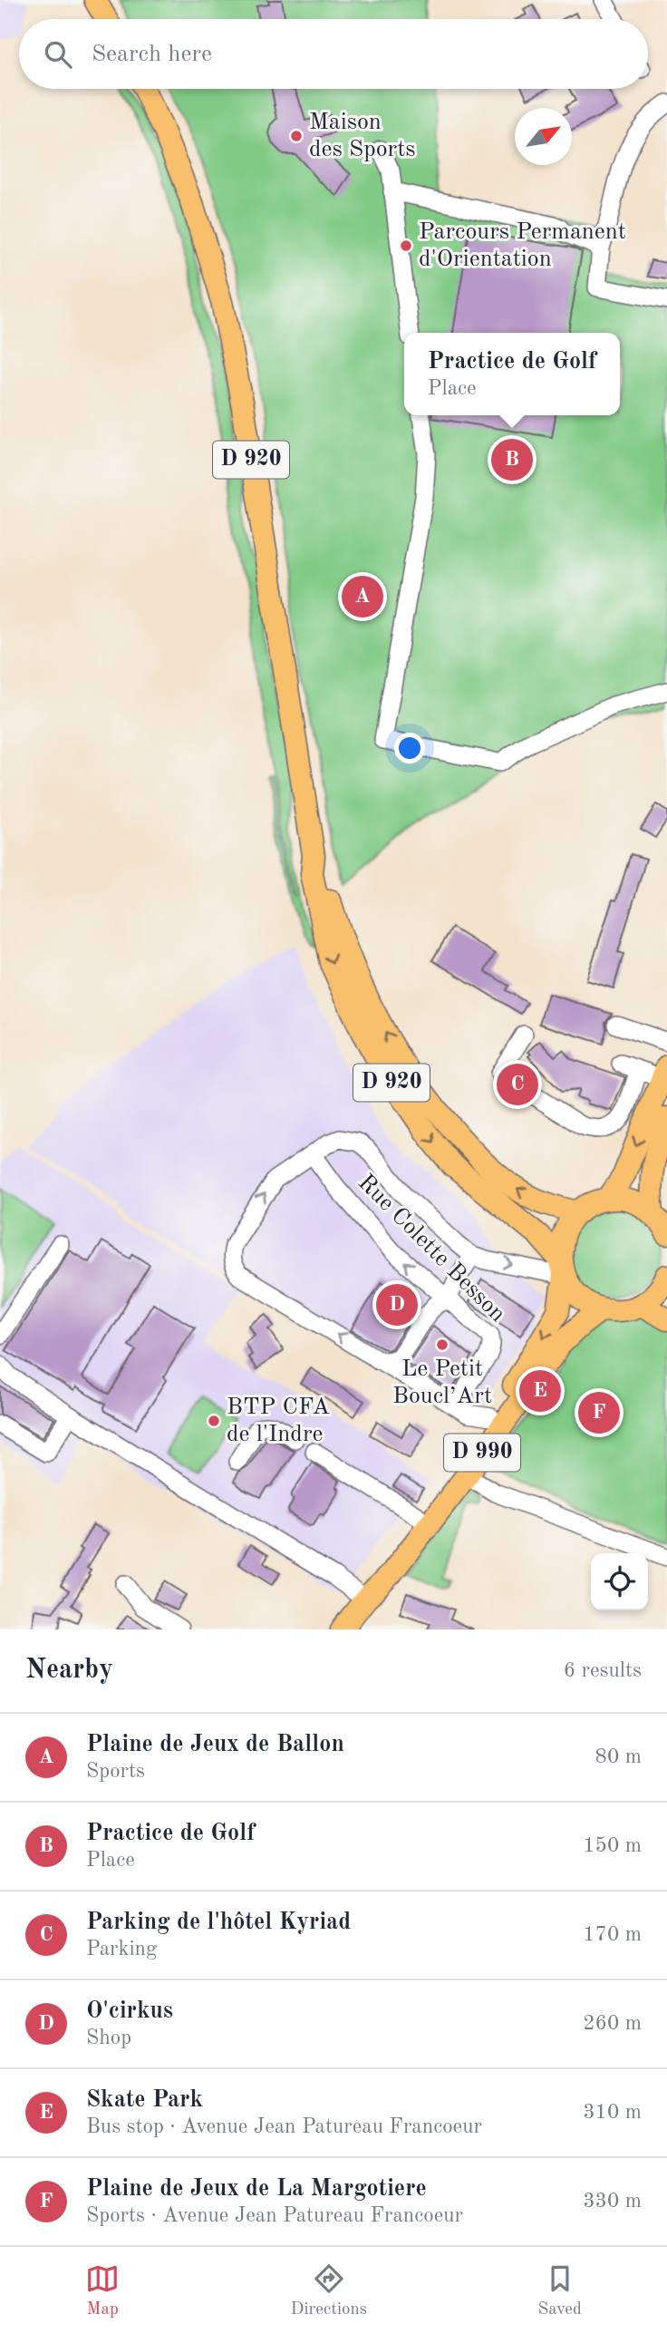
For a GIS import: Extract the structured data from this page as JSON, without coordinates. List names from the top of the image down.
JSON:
{
  "streets": {
    "main road": ["D 920", "D 990"],
    "street": ["Rue Colette Besson"]
  },
  "one_way": ["Rue Colette Besson"],
  "places": [
    "Maison des Sports",
    "Parcours Permanent d'Orientation",
    "Le Petit Boucl’Art",
    "BTP CFA de l'Indre"
  ],
  "north": "top right",
  "page": {
    "search": "Search here",
    "popup": ["Practice de Golf", "Place"],
    "pins": [
      "B",
      "A",
      "C",
      "D",
      "E",
      "F"
    ],
    "heading": ["Nearby", "6 results"],
    "list": [
      {
        "mark": "A",
        "name": "Plaine de Jeux de Ballon",
        "note": "Sports",
        "value": "80 m"
      },
      {
        "mark": "B",
        "name": "Practice de Golf",
        "note": "Place",
        "value": "150 m"
      },
      {
        "mark": "C",
        "name": "Parking de l'hôtel Kyriad",
        "note": "Parking",
        "value": "170 m"
      },
      {
        "mark": "D",
        "name": "O'cirkus",
        "note": "Shop",
        "value": "260 m"
      },
      {
        "mark": "E",
        "name": "Skate Park",
        "note": "Bus stop · Avenue Jean Patureau Francoeur",
        "value": "310 m"
      },
      {
        "mark": "F",
        "name": "Plaine de Jeux de La Margotiere",
        "note": "Sports · Avenue Jean Patureau Francoeur",
        "value": "330 m"
      }
    ],
    "nav": ["Map", "Directions", "Saved"]
  }
}
